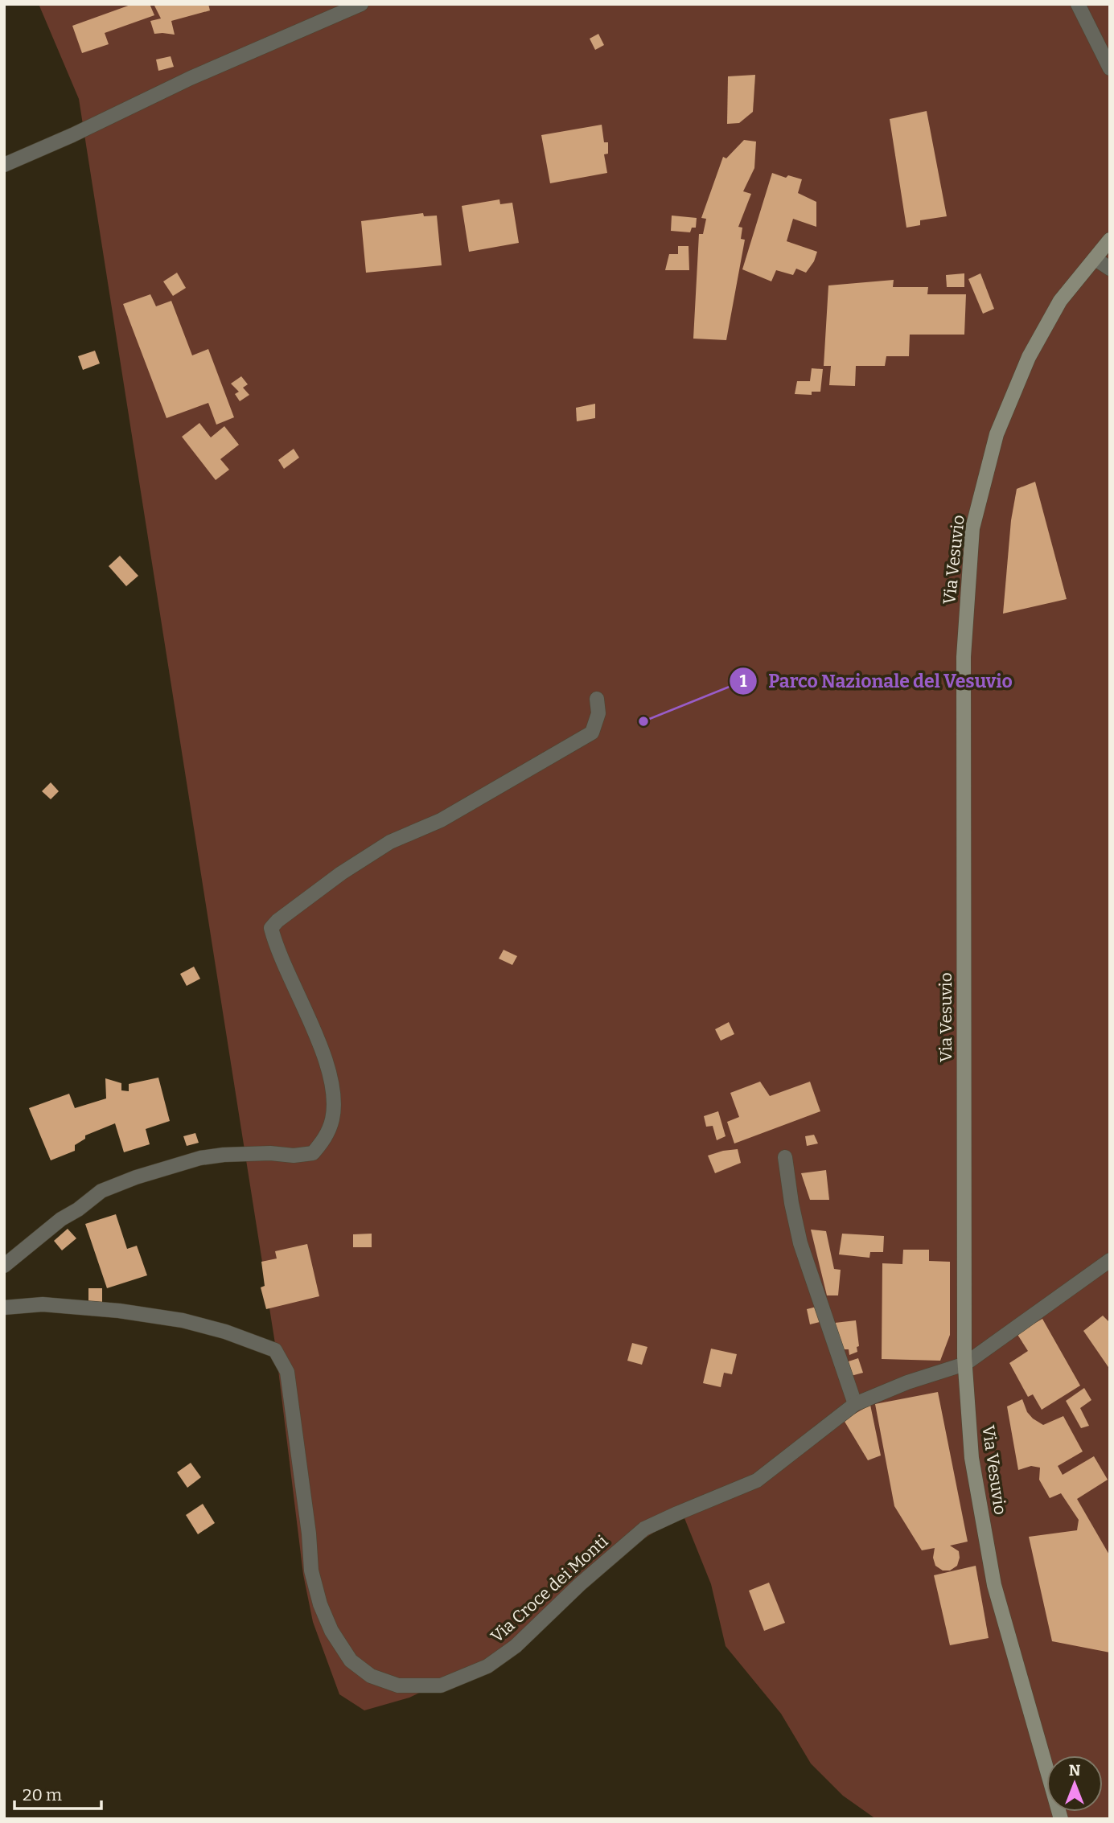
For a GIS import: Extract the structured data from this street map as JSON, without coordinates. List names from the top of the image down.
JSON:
{
  "streets": {
    "street": ["Via Vesuvio", "Via Croce dei Monti"]
  },
  "crossings": [
    ["Via Vesuvio", "Via Croce dei Monti"]
  ],
  "places": ["Parco Nazionale del Vesuvio"],
  "scale_bar": "20 m",
  "north": "top"
}
